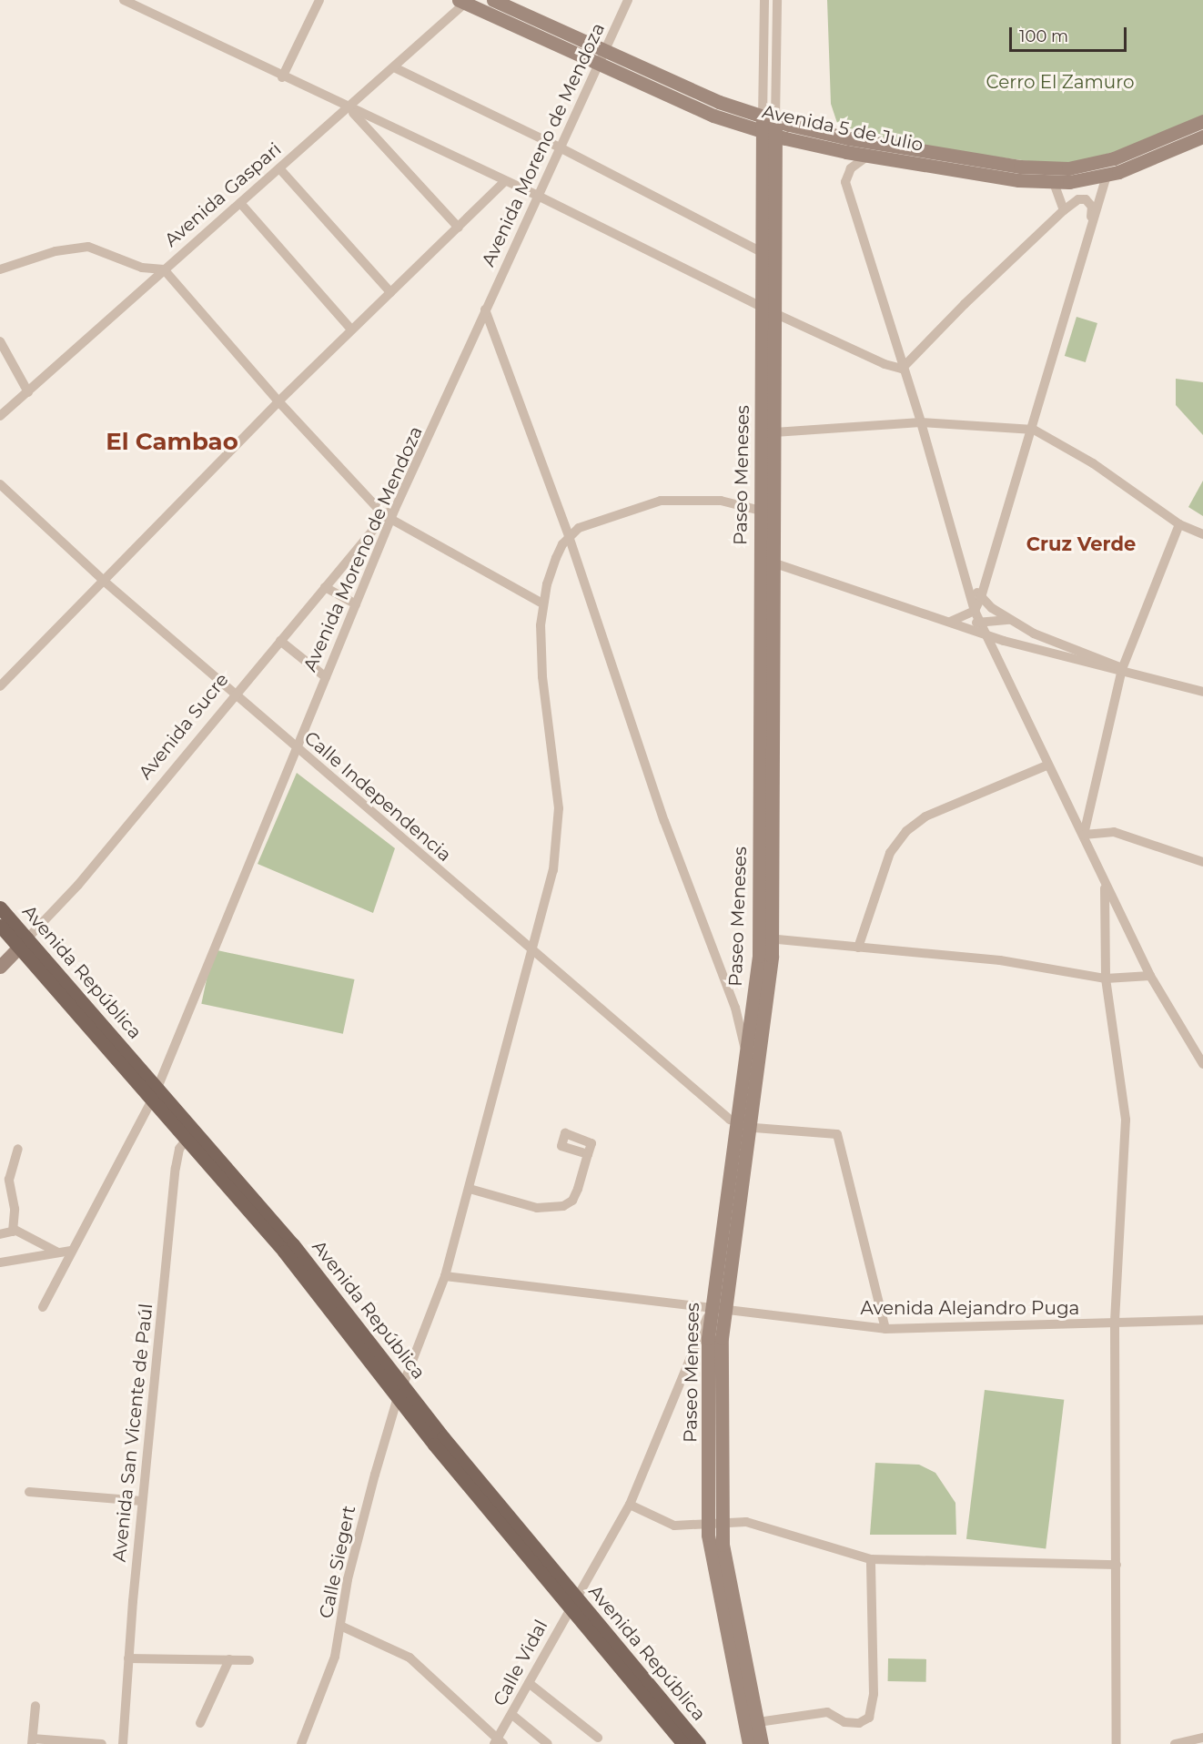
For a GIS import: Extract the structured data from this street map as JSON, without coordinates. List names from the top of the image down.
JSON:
{
  "streets": {
    "main road": ["Avenida República"],
    "street": [
      "Avenida 5 de Julio",
      "Avenida Moreno de Mendoza",
      "Avenida Gaspari",
      "Paseo Meneses",
      "Avenida Sucre",
      "Calle Independencia",
      "Avenida Alejandro Puga",
      "Avenida San Vicente de Paúl",
      "Calle Siegert",
      "Calle Vidal"
    ]
  },
  "crossings": [
    ["Avenida 5 de Julio", "Avenida Moreno de Mendoza"],
    ["Avenida 5 de Julio", "Avenida Gaspari"],
    ["Avenida 5 de Julio", "Paseo Meneses"],
    ["Avenida Moreno de Mendoza", "Avenida Sucre"],
    ["Avenida Moreno de Mendoza", "Calle Independencia"],
    ["Avenida Moreno de Mendoza", "Avenida República"],
    ["Paseo Meneses", "Calle Independencia"],
    ["Paseo Meneses", "Avenida Alejandro Puga"],
    ["Paseo Meneses", "Calle Vidal"],
    ["Avenida Sucre", "Calle Independencia"],
    ["Avenida Sucre", "Avenida República"],
    ["Calle Independencia", "Calle Siegert"],
    ["Avenida República", "Avenida San Vicente de Paúl"],
    ["Avenida República", "Calle Siegert"],
    ["Avenida República", "Calle Vidal"],
    ["Avenida Alejandro Puga", "Calle Siegert"],
    ["Avenida Alejandro Puga", "Calle Vidal"]
  ],
  "districts": ["El Cambao", "Cruz Verde"],
  "parks": ["Cerro El Zamuro"],
  "scale_bar": "100 m"
}
